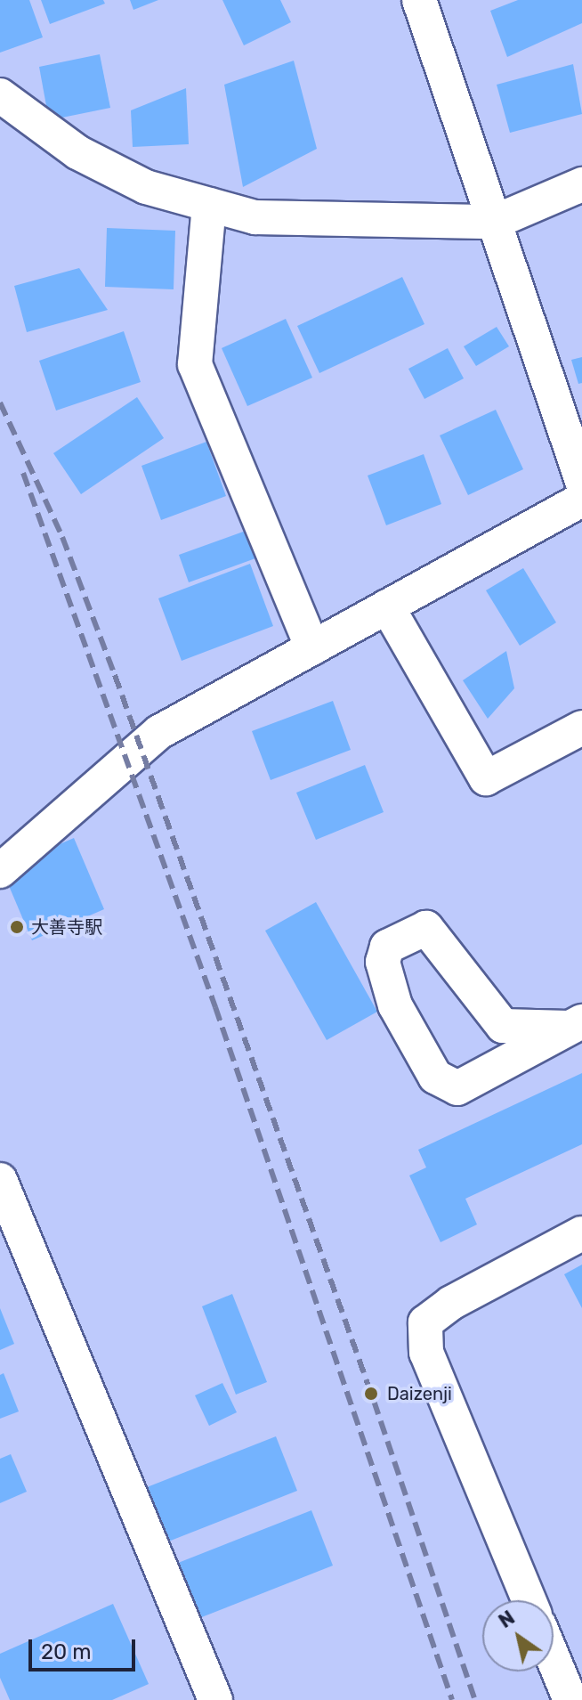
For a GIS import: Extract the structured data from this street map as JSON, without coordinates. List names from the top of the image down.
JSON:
{
  "places": ["大善寺駅", "Daizenji"],
  "scale_bar": "20 m",
  "north": "top left"
}
